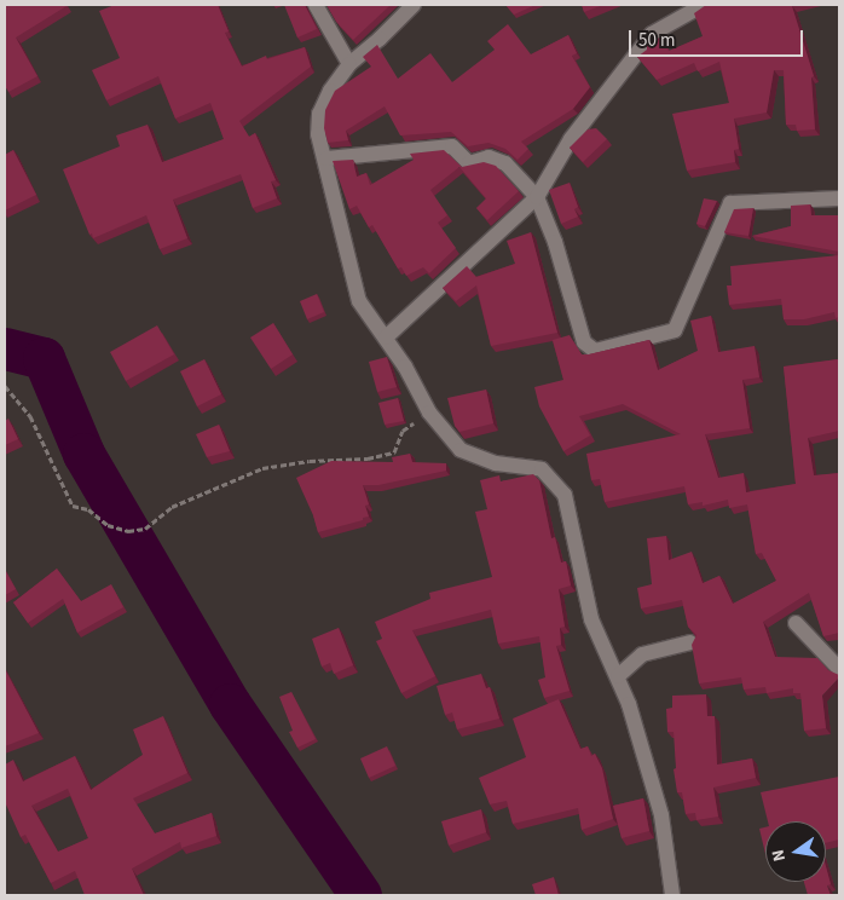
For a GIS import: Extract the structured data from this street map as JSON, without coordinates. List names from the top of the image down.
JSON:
{
  "scale_bar": "50 m",
  "north": "left"
}
